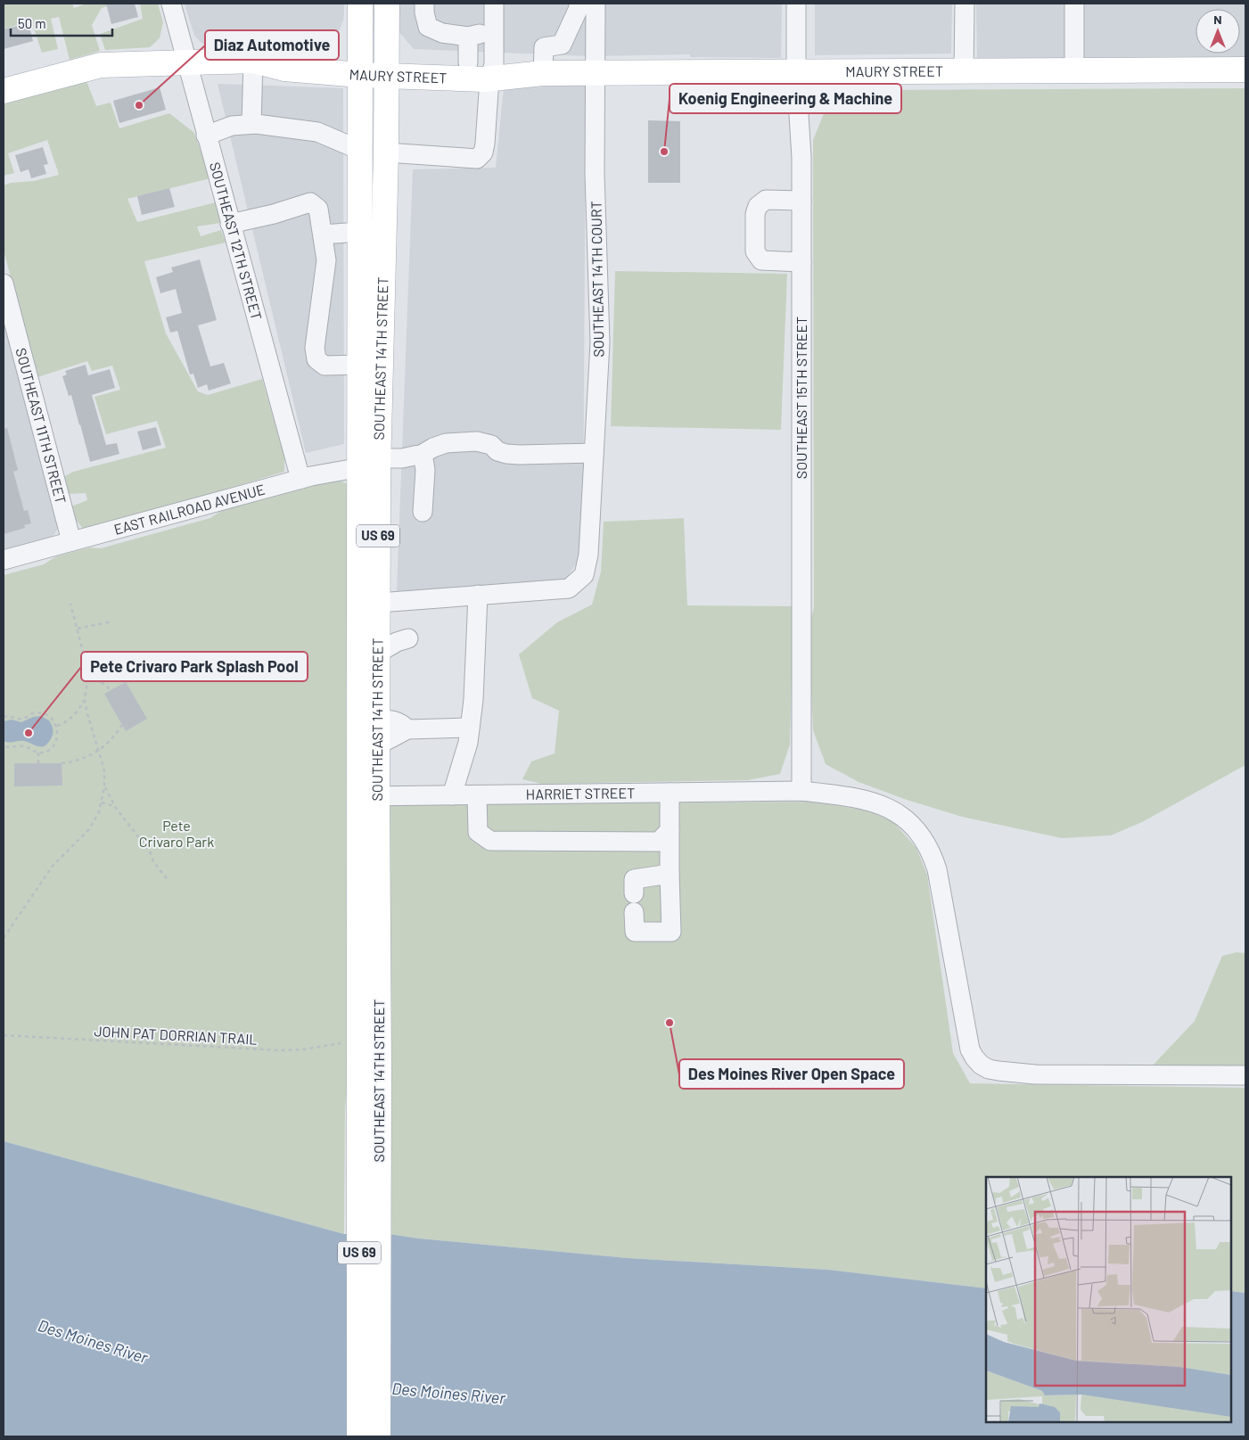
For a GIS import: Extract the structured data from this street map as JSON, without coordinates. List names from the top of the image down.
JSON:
{
  "streets": {
    "main road": ["MAURY STREET", "SOUTHEAST 14TH STREET", "US 69"],
    "street": [
      "SOUTHEAST 12TH STREET",
      "SOUTHEAST 14TH COURT",
      "SOUTHEAST 15TH STREET",
      "SOUTHEAST 11TH STREET",
      "EAST RAILROAD AVENUE",
      "HARRIET STREET"
    ],
    "path": ["JOHN PAT DORRIAN TRAIL"]
  },
  "crossings": [
    ["MAURY STREET", "SOUTHEAST 12TH STREET"],
    ["MAURY STREET", "SOUTHEAST 14TH COURT"],
    ["MAURY STREET", "SOUTHEAST 14TH STREET"],
    ["MAURY STREET", "SOUTHEAST 15TH STREET"],
    ["SOUTHEAST 12TH STREET", "EAST RAILROAD AVENUE"],
    ["SOUTHEAST 14TH COURT", "EAST RAILROAD AVENUE"],
    ["SOUTHEAST 14TH STREET", "EAST RAILROAD AVENUE"],
    ["SOUTHEAST 14TH STREET", "HARRIET STREET"],
    ["SOUTHEAST 15TH STREET", "HARRIET STREET"],
    ["SOUTHEAST 11TH STREET", "EAST RAILROAD AVENUE"]
  ],
  "water": ["Des Moines River"],
  "parks": ["Pete Crivaro Park"],
  "places": [
    "Diaz Automotive",
    "Koenig Engineering & Machine",
    "Pete Crivaro Park Splash Pool",
    "Des Moines River Open Space"
  ],
  "scale_bar": "50 m",
  "north": "top"
}
